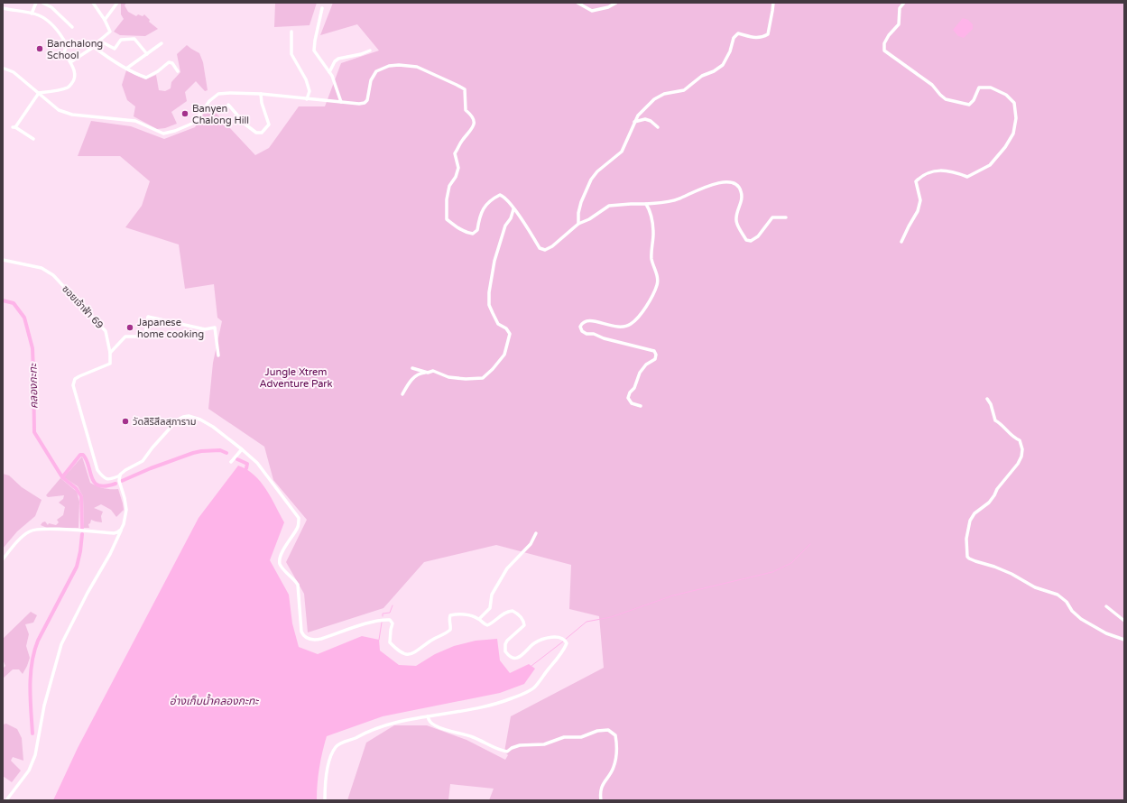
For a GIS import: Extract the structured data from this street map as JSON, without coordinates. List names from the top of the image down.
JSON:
{
  "streets": {
    "street": ["ซอยเจ้าฟ้า 69"]
  },
  "water": ["คลองกะทะ", "อ่างเก็บน้ำคลองกะทะ"],
  "parks": ["Jungle Xtrem Adventure Park"],
  "places": [
    "Banchalong School",
    "Banyen Chalong Hill",
    "Japanese home cooking",
    "วัดสิริสีลสุภาราม"
  ]
}
